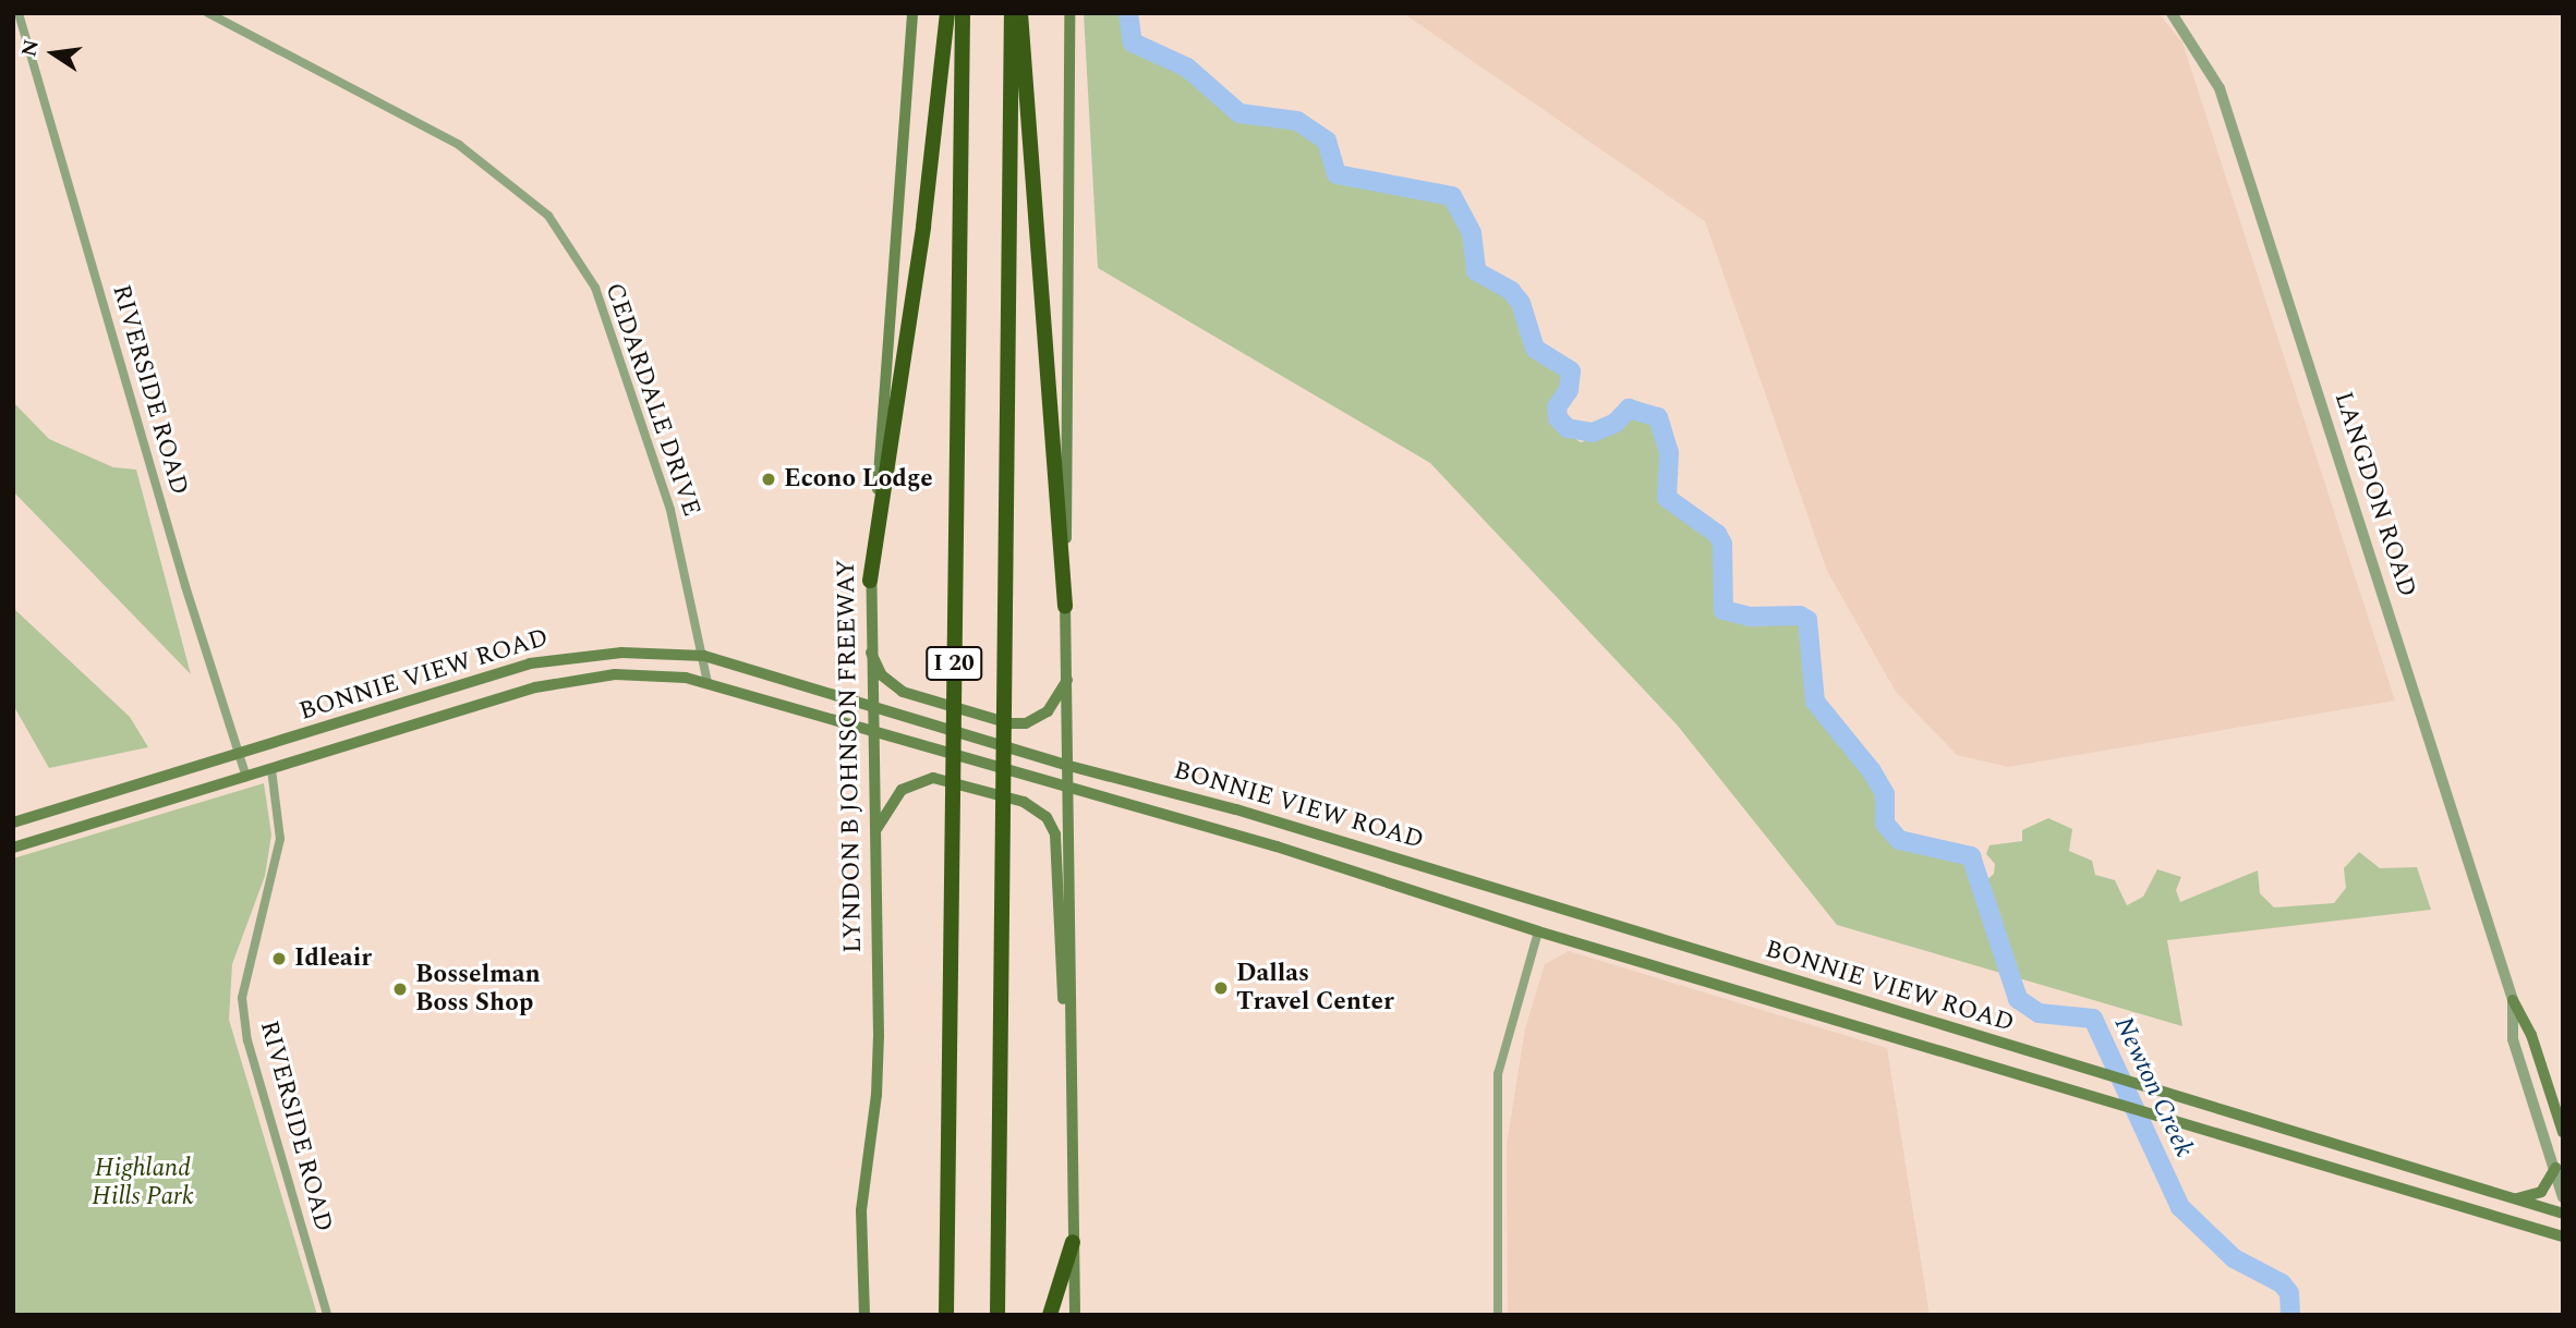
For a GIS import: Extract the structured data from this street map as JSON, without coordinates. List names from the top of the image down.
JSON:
{
  "streets": {
    "highway": ["I 20"],
    "main road": ["LANGDON ROAD", "BONNIE VIEW ROAD", "LYNDON B JOHNSON FREEWAY"],
    "street": ["RIVERSIDE ROAD", "CEDARDALE DRIVE"]
  },
  "crossings": [
    ["RIVERSIDE ROAD", "BONNIE VIEW ROAD"],
    ["CEDARDALE DRIVE", "BONNIE VIEW ROAD"],
    ["BONNIE VIEW ROAD", "LYNDON B JOHNSON FREEWAY"]
  ],
  "water": ["Newton Creek"],
  "parks": ["Highland Hills Park"],
  "places": [
    "Econo Lodge",
    "Idleair",
    "Dallas Travel Center",
    "Bosselman Boss Shop"
  ],
  "north": "left"
}
